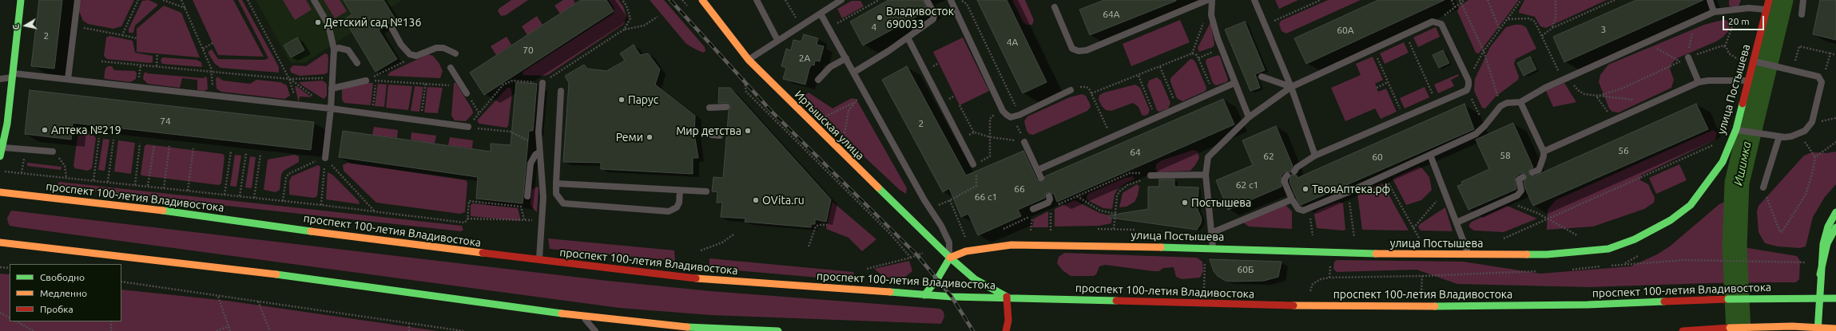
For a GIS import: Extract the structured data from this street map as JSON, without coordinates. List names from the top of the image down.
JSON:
{
  "streets": {
    "main road": ["улица Постышева", "Иртышская улица", "проспект 100-летия Владивостока"]
  },
  "crossings": [
    ["улица Постышева", "Иртышская улица"],
    ["Иртышская улица", "проспект 100-летия Владивостока"]
  ],
  "water": ["Ишимка"],
  "places": [
    "Владивосток 690033",
    "Детский сад №136",
    "Парус",
    "Аптека №219",
    "Мир детства",
    "Реми",
    "ТвояАптека.рф",
    "OVita.ru",
    "Постышева"
  ],
  "house_numbers": [
    "64А",
    "4",
    "3",
    "60А",
    "2",
    "4А",
    "70",
    "2А",
    "74",
    "2",
    "56",
    "64",
    "58",
    "62",
    "60",
    "62 с1",
    "66",
    "66 с1",
    "60Б"
  ],
  "legend": ["Свободно", "Медленно", "Пробка"],
  "scale_bar": "20 m",
  "north": "left"
}
